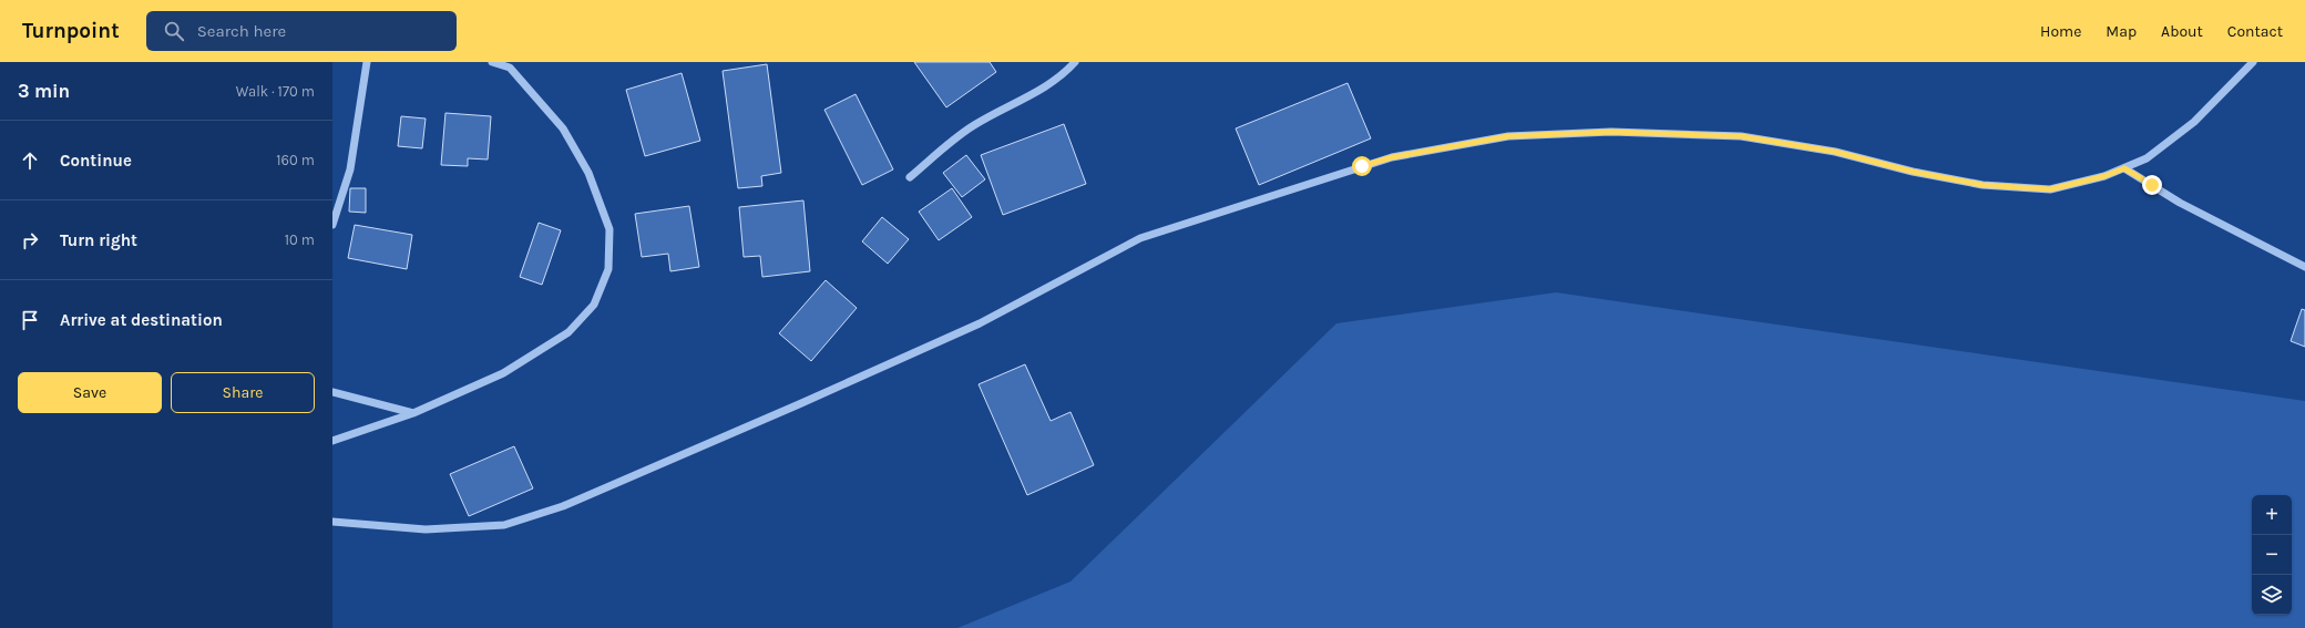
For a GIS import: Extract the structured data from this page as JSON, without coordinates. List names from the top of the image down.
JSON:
{
  "page": {
    "header": "Turnpoint",
    "search": "Search here",
    "nav": [
      "Home",
      "Map",
      "About",
      "Contact"
    ],
    "heading": ["3 min", "Walk · 170 m"],
    "list": [
      ["Continue", "160 m"],
      ["Turn right", "10 m"],
      "Arrive at destination"
    ],
    "buttons": ["Save", "Share"],
    "map_buttons": ["+", "−"]
  }
}
